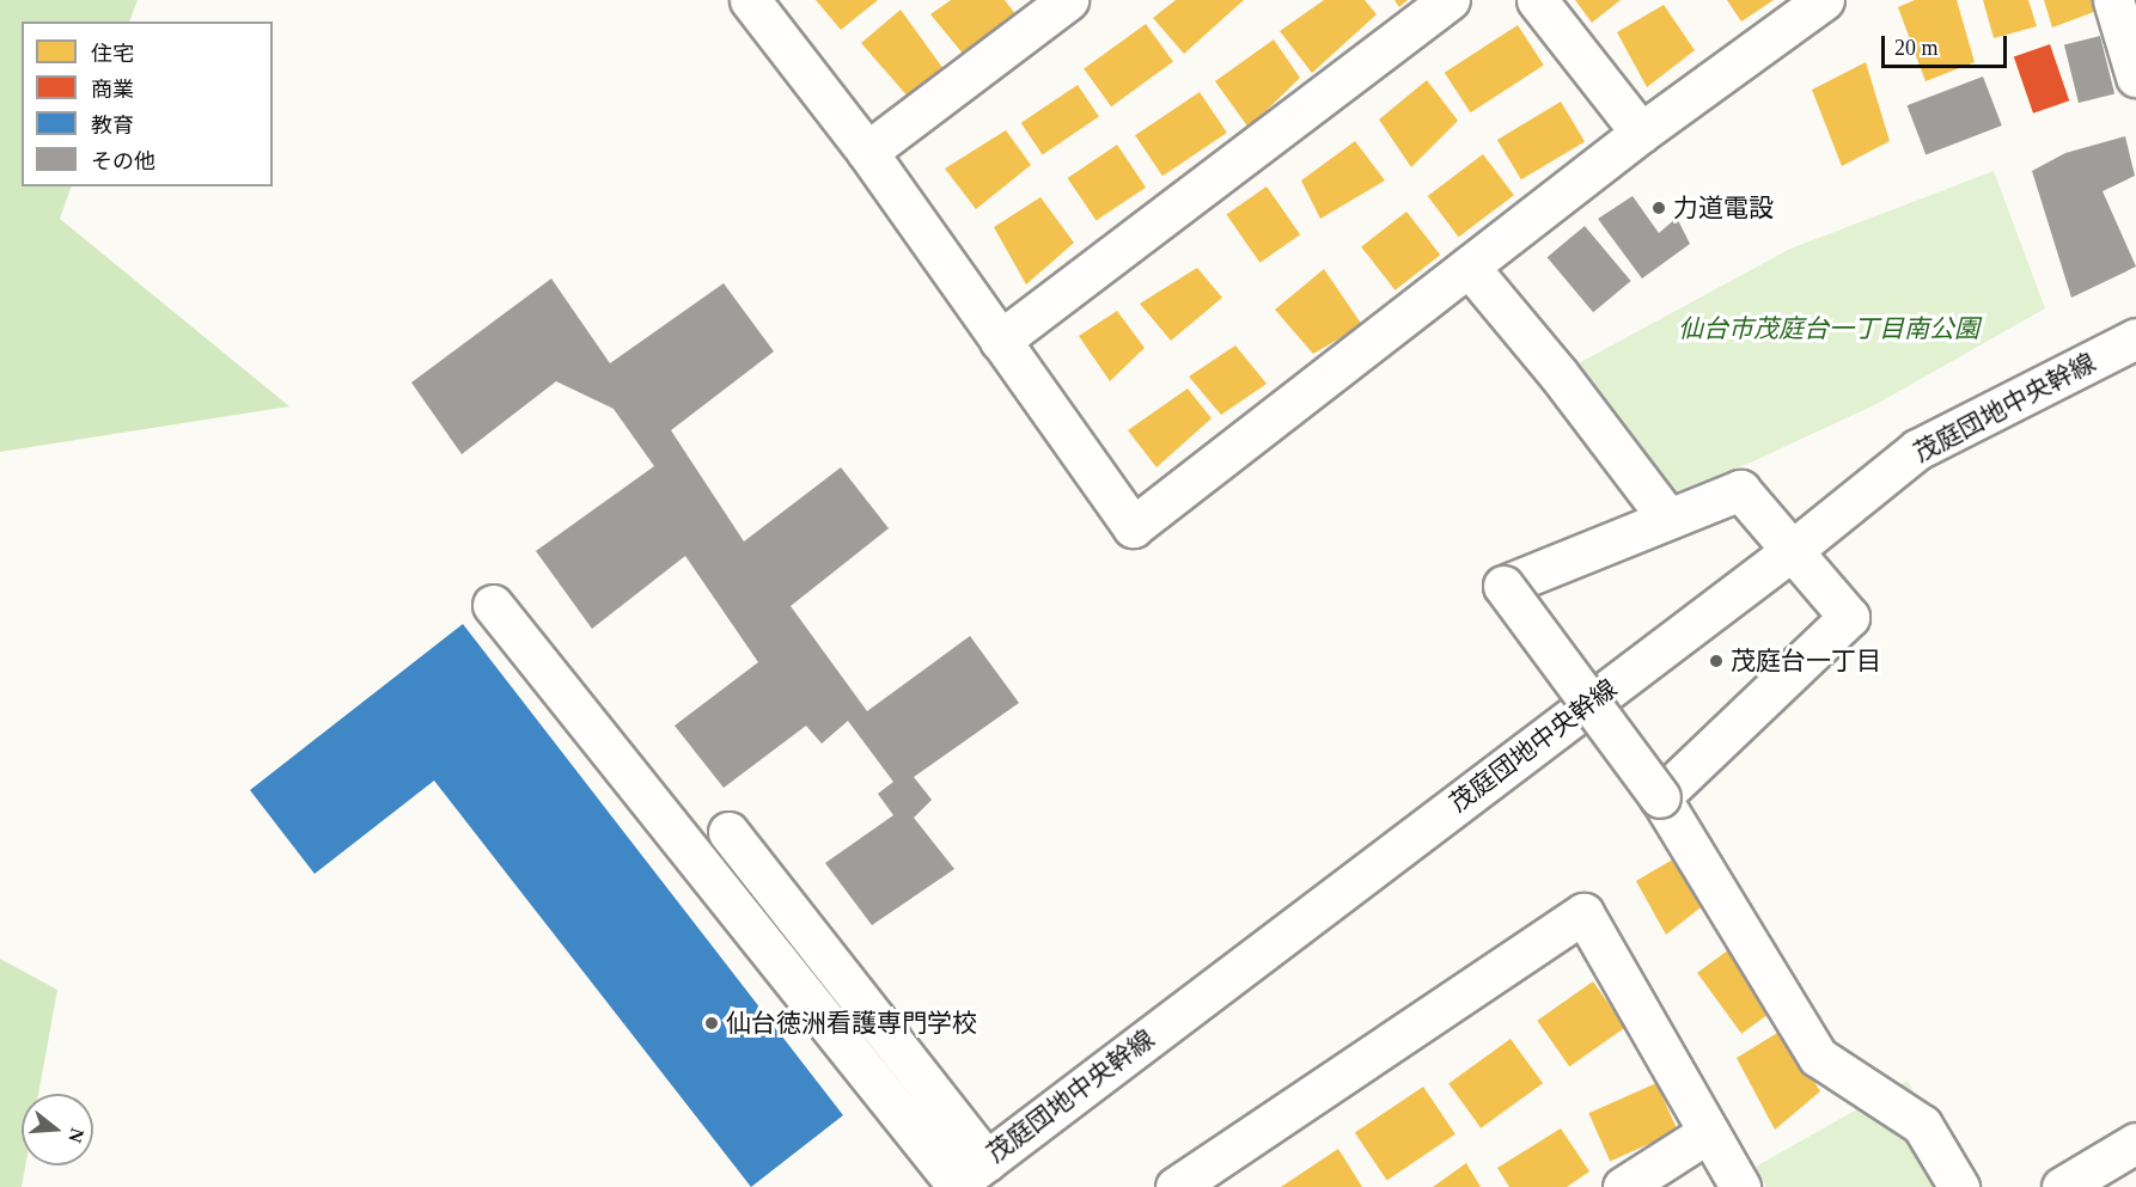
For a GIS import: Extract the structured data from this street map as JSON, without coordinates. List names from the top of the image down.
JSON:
{
  "streets": {
    "street": ["茂庭団地中央幹線"]
  },
  "parks": ["仙台市茂庭台一丁目南公園"],
  "places": ["力道電設", "茂庭台一丁目", "仙台徳洲看護専門学校"],
  "legend": [
    "住宅",
    "商業",
    "教育",
    "その他"
  ],
  "scale_bar": "20 m",
  "north": "right"
}
